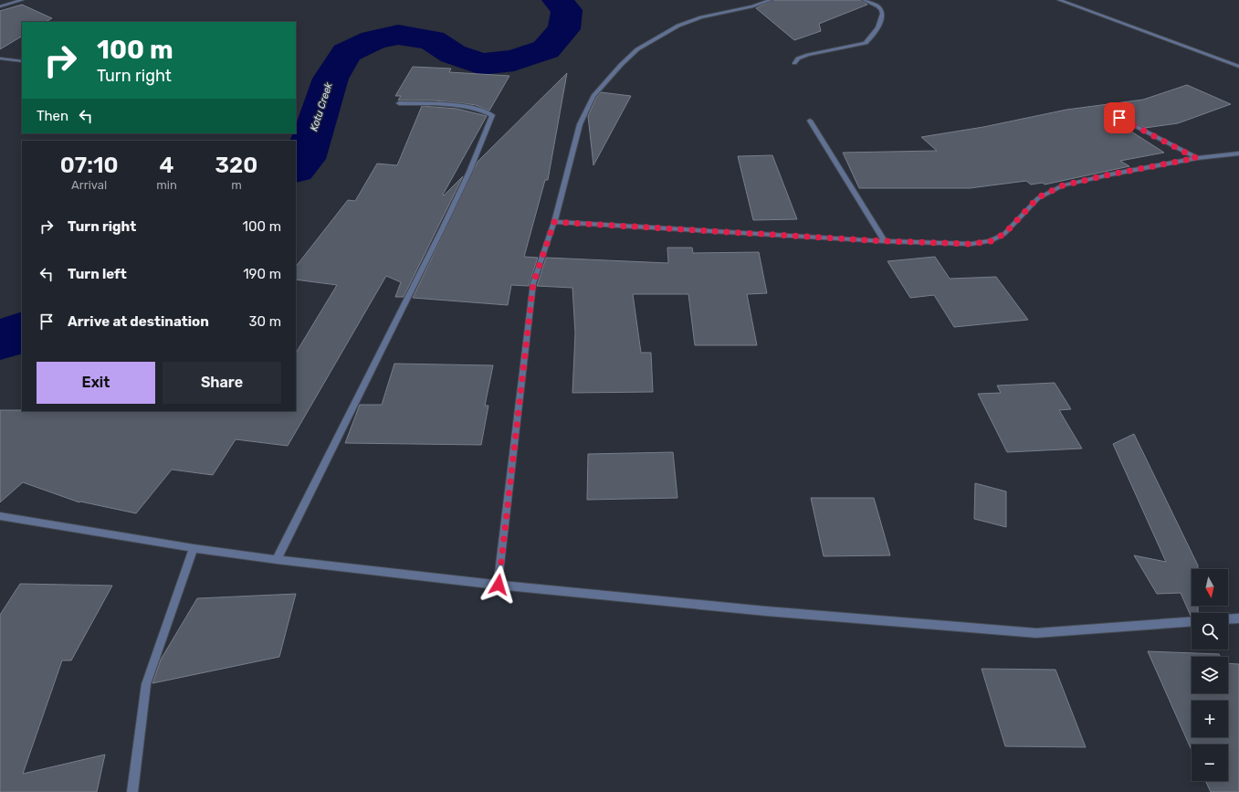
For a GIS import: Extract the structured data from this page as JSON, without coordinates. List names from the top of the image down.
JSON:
{
  "water": ["Kotu Creek"],
  "north": "bottom",
  "page": {
    "turn": ["100 m", "Turn right"],
    "then": "Then",
    "eta": [
      "07:10",
      "Arrival",
      "4",
      "min",
      "320",
      "m"
    ],
    "list": [
      {
        "name": "Turn right",
        "value": "100 m"
      },
      {
        "name": "Turn left",
        "value": "190 m"
      },
      {
        "name": "Arrive at destination",
        "value": "30 m"
      }
    ],
    "buttons": ["Exit", "Share"],
    "map_buttons": ["+", "−"]
  }
}
